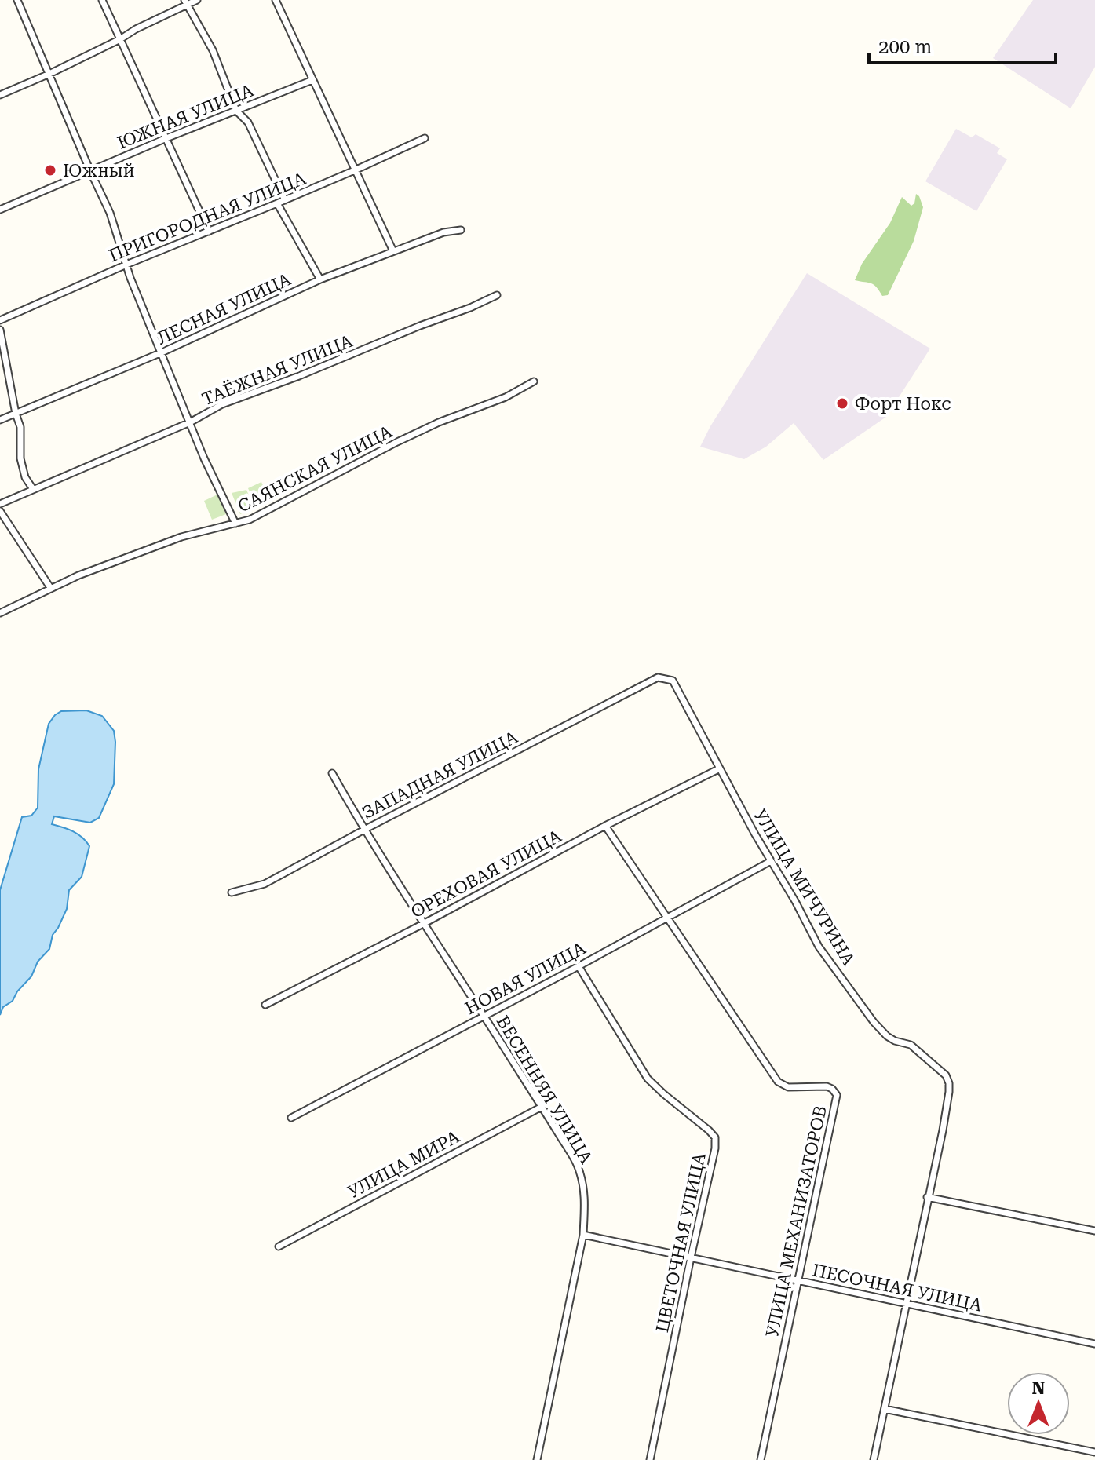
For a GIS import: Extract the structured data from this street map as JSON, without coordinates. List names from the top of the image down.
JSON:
{
  "streets": {
    "street": [
      "ЮЖНАЯ УЛИЦА",
      "ПРИГОРОДНАЯ УЛИЦА",
      "ЛЕСНАЯ УЛИЦА",
      "ТАЁЖНАЯ УЛИЦА",
      "САЯНСКАЯ УЛИЦА",
      "ЗАПАДНАЯ УЛИЦА",
      "ОРЕХОВАЯ УЛИЦА",
      "УЛИЦА МИЧУРИНА",
      "НОВАЯ УЛИЦА",
      "ВЕСЕННЯЯ УЛИЦА",
      "УЛИЦА МИРА",
      "УЛИЦА МЕХАНИЗАТОРОВ",
      "ЦВЕТОЧНАЯ УЛИЦА",
      "ПЕСОЧНАЯ УЛИЦА"
    ]
  },
  "crossings": [
    ["ЗАПАДНАЯ УЛИЦА", "УЛИЦА МИЧУРИНА"],
    ["ЗАПАДНАЯ УЛИЦА", "ВЕСЕННЯЯ УЛИЦА"],
    ["ОРЕХОВАЯ УЛИЦА", "УЛИЦА МИЧУРИНА"],
    ["ОРЕХОВАЯ УЛИЦА", "ВЕСЕННЯЯ УЛИЦА"],
    ["ОРЕХОВАЯ УЛИЦА", "УЛИЦА МЕХАНИЗАТОРОВ"],
    ["УЛИЦА МИЧУРИНА", "НОВАЯ УЛИЦА"],
    ["НОВАЯ УЛИЦА", "ВЕСЕННЯЯ УЛИЦА"],
    ["НОВАЯ УЛИЦА", "УЛИЦА МЕХАНИЗАТОРОВ"],
    ["НОВАЯ УЛИЦА", "ЦВЕТОЧНАЯ УЛИЦА"],
    ["ВЕСЕННЯЯ УЛИЦА", "УЛИЦА МИРА"],
    ["ВЕСЕННЯЯ УЛИЦА", "ПЕСОЧНАЯ УЛИЦА"],
    ["УЛИЦА МЕХАНИЗАТОРОВ", "ПЕСОЧНАЯ УЛИЦА"],
    ["ЦВЕТОЧНАЯ УЛИЦА", "ПЕСОЧНАЯ УЛИЦА"]
  ],
  "places": ["Южный", "Форт Нокс"],
  "scale_bar": "200 m",
  "north": "top"
}
